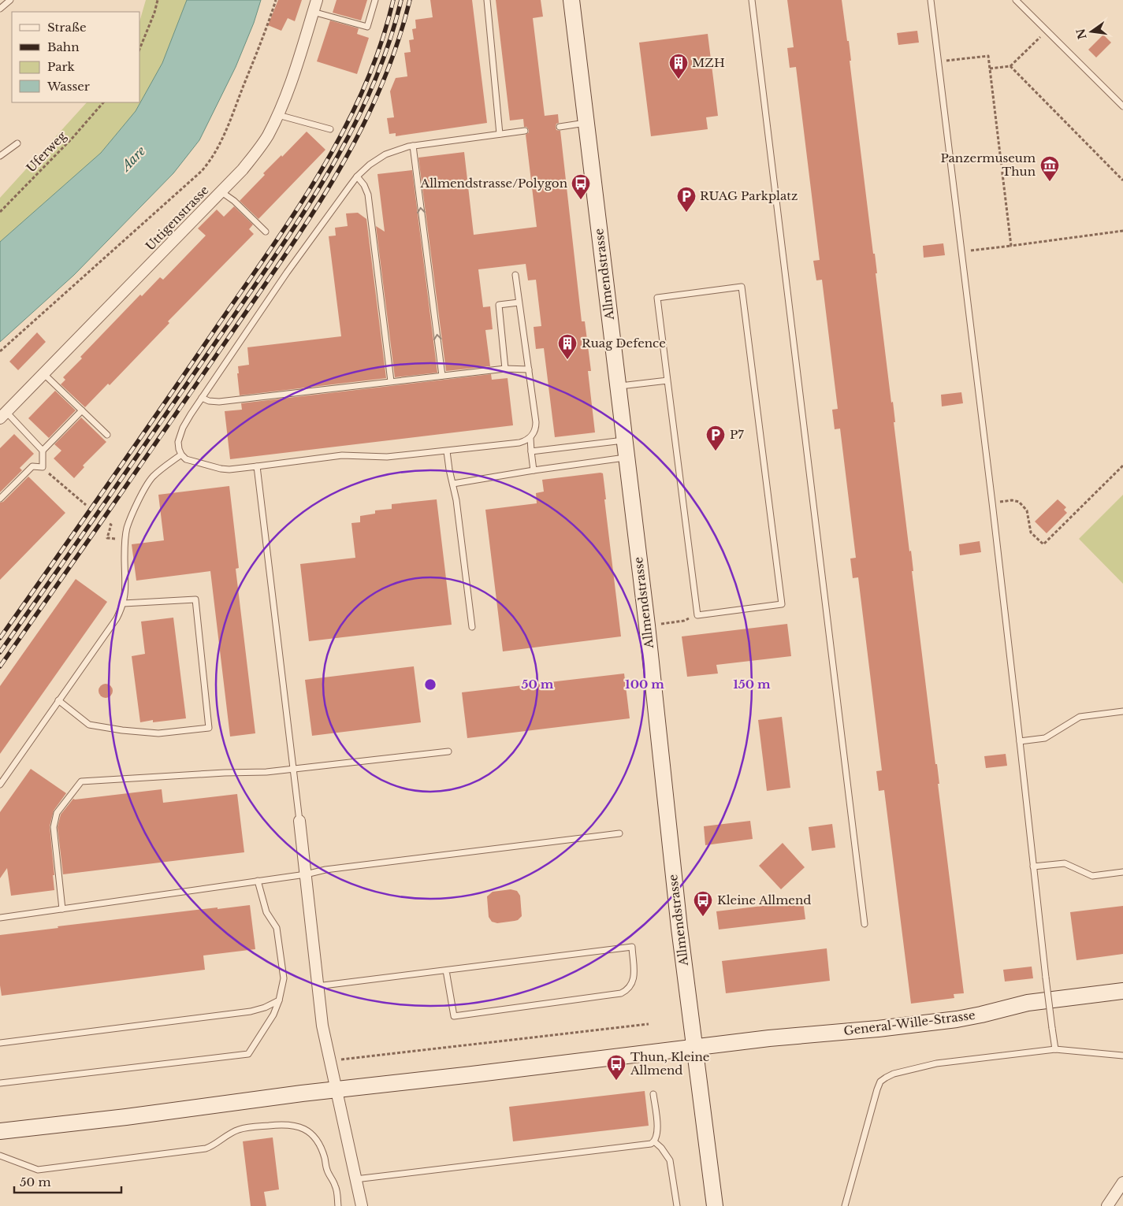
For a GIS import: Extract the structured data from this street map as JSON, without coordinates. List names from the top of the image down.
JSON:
{
  "streets": {
    "main road": ["Allmendstrasse", "General-Wille-Strasse"],
    "street": ["Uttigenstrasse"],
    "path": ["Uferweg"]
  },
  "crossings": [
    ["Allmendstrasse", "General-Wille-Strasse"]
  ],
  "water": ["Aare"],
  "places": {
    "building": ["MZH", "Ruag Defence"],
    "museum": ["Panzermuseum Thun"],
    "bus stop": ["Allmendstrasse/Polygon", "Kleine Allmend", "Thun, Kleine Allmend"],
    "parking": ["RUAG Parkplatz", "P7"]
  },
  "legend": [
    "Straße",
    "Bahn",
    "Park",
    "Wasser"
  ],
  "scale_bar": "50 m",
  "north": "left",
  "rings": ["50 m", "100 m", "150 m"]
}
